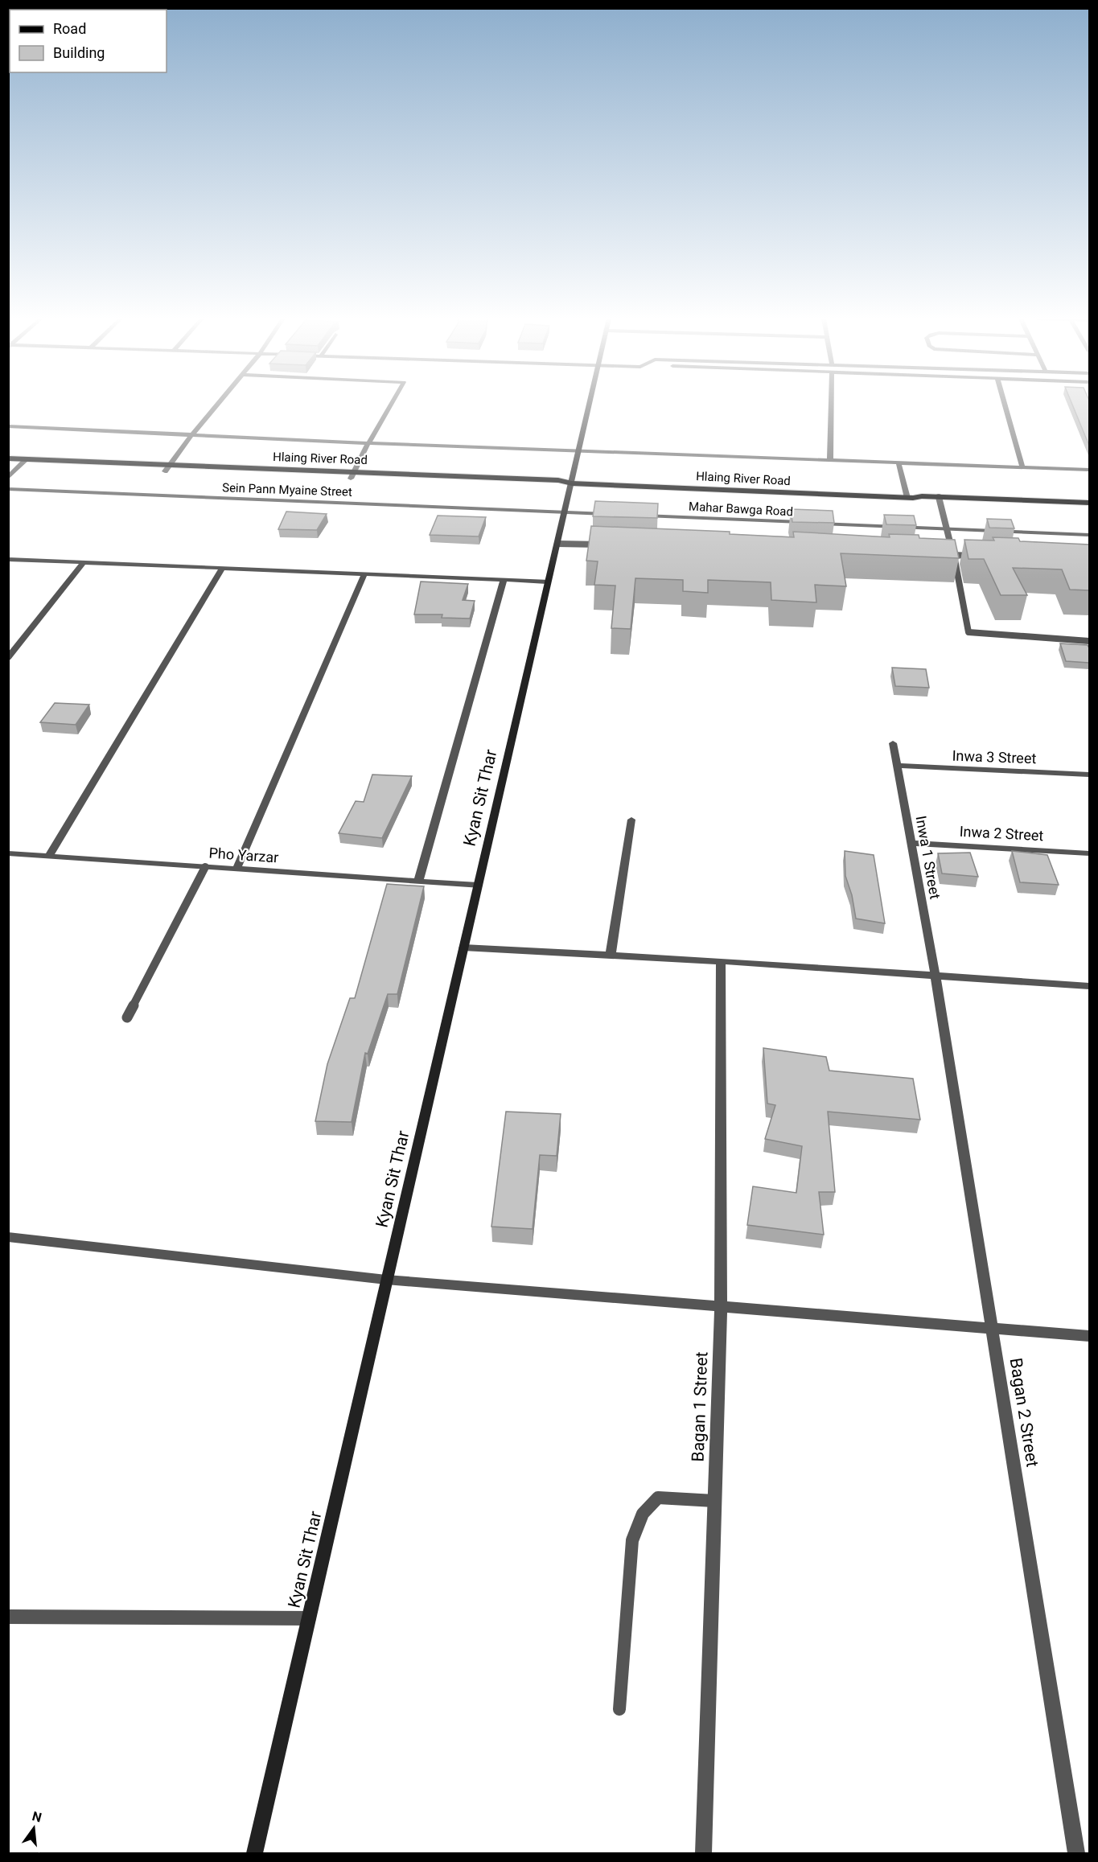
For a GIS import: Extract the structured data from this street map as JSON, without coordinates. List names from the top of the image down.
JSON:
{
  "streets": {
    "main road": ["Hlaing River Road", "Kyan Sit Thar"],
    "street": [
      "Sein Pann Myaine Street",
      "Mahar Bawga Road",
      "Inwa 3 Street",
      "Inwa 2 Street",
      "Pho Yarzar",
      "Inwa 1 Street",
      "Bagan 1 Street",
      "Bagan 2 Street"
    ]
  },
  "crossings": [
    ["Hlaing River Road", "Kyan Sit Thar"],
    ["Sein Pann Myaine Street", "Kyan Sit Thar"],
    ["Inwa 3 Street", "Inwa 1 Street"],
    ["Kyan Sit Thar", "Pho Yarzar"],
    ["Inwa 2 Street", "Inwa 1 Street"],
    ["Inwa 1 Street", "Bagan 2 Street"]
  ],
  "legend": ["Road", "Building"],
  "north": "top"
}
